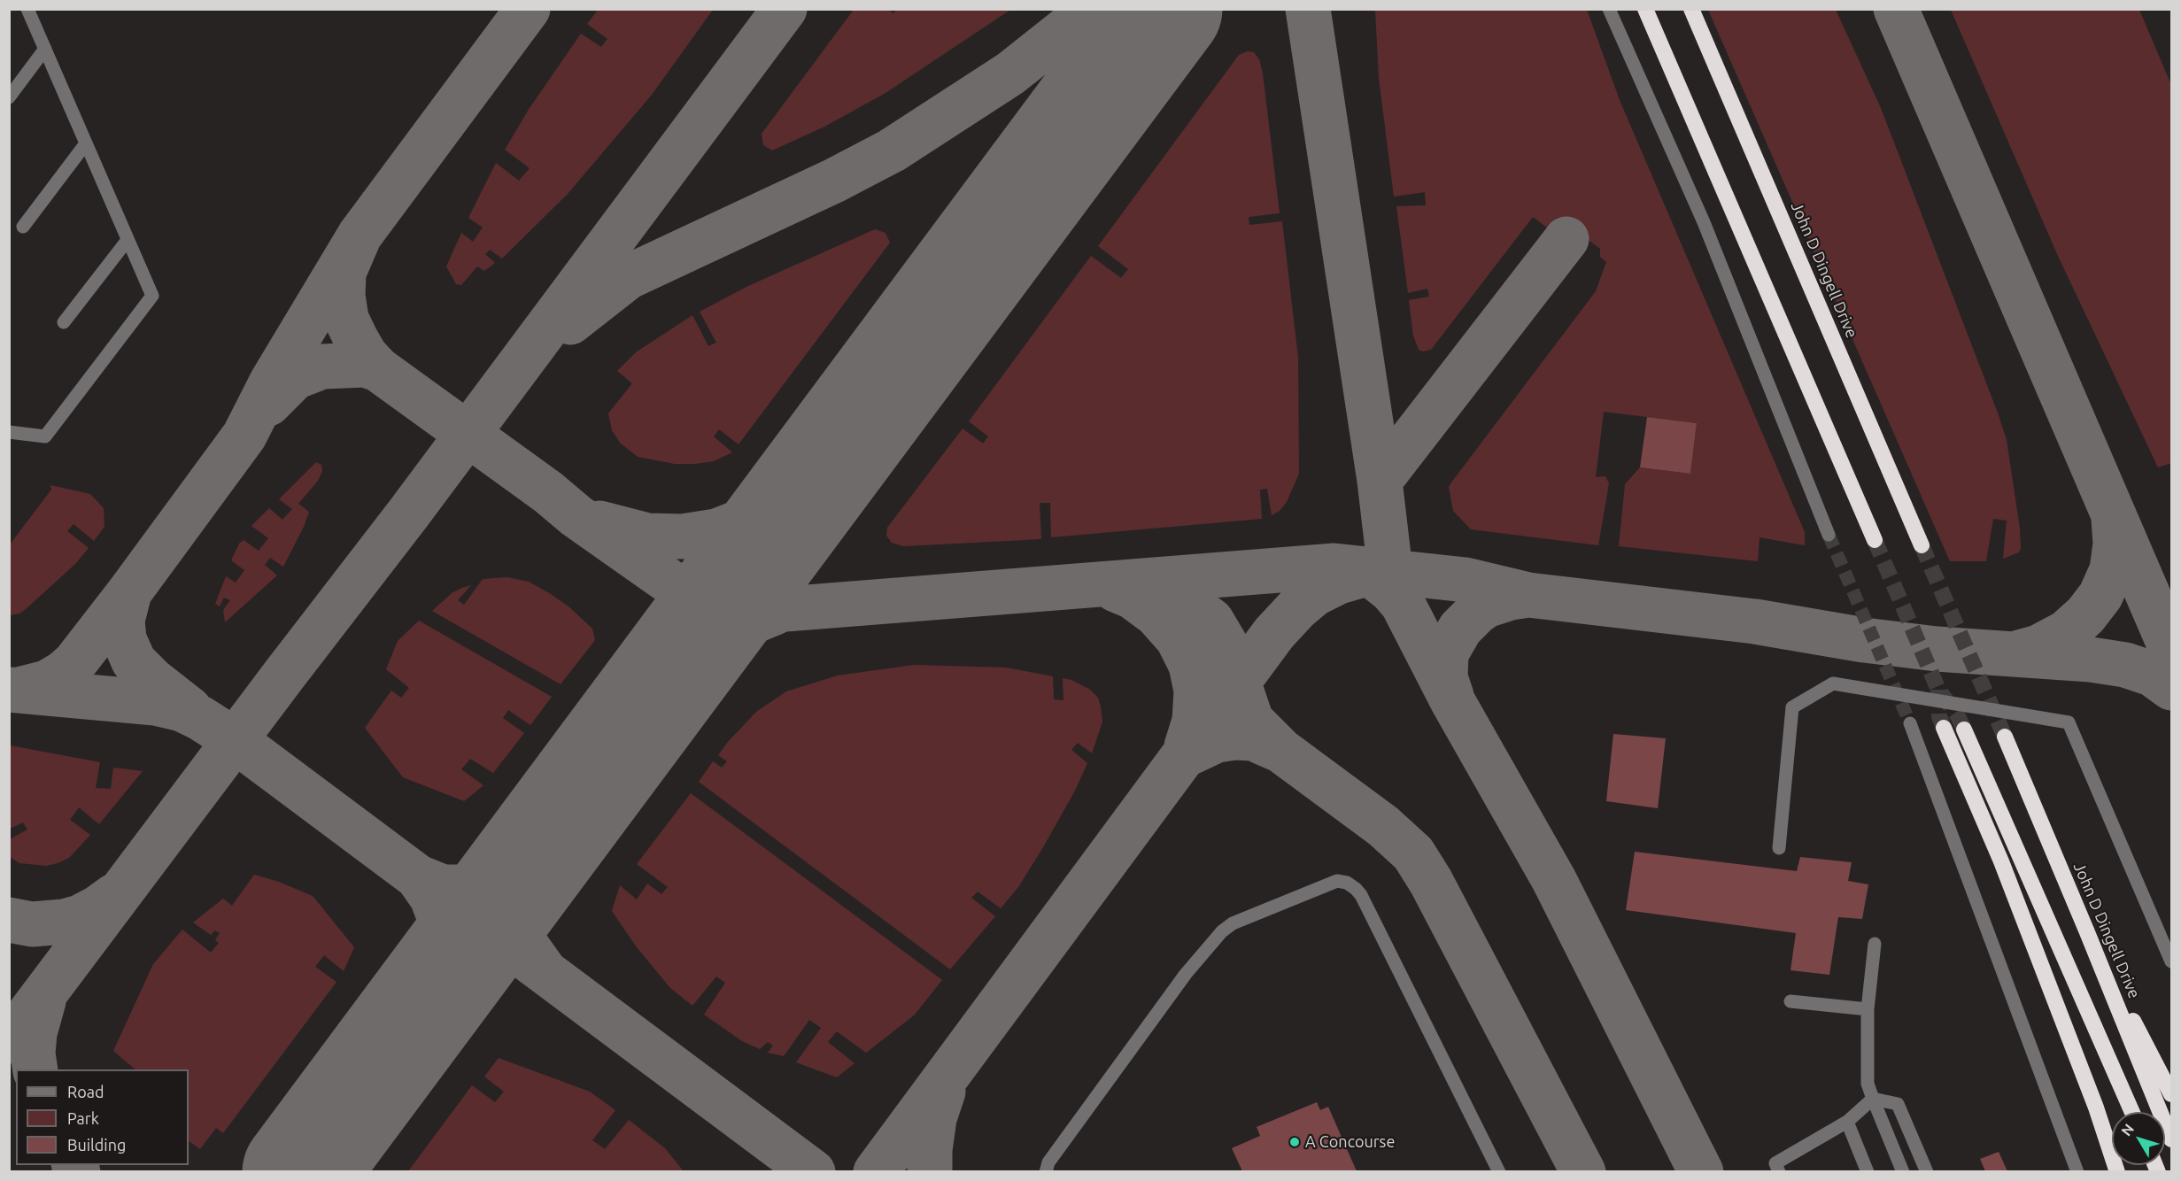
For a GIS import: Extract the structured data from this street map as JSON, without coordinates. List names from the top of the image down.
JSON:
{
  "streets": {
    "highway": ["John D Dingell Drive"]
  },
  "places": ["A Concourse"],
  "legend": ["Road", "Park", "Building"],
  "north": "top left"
}
